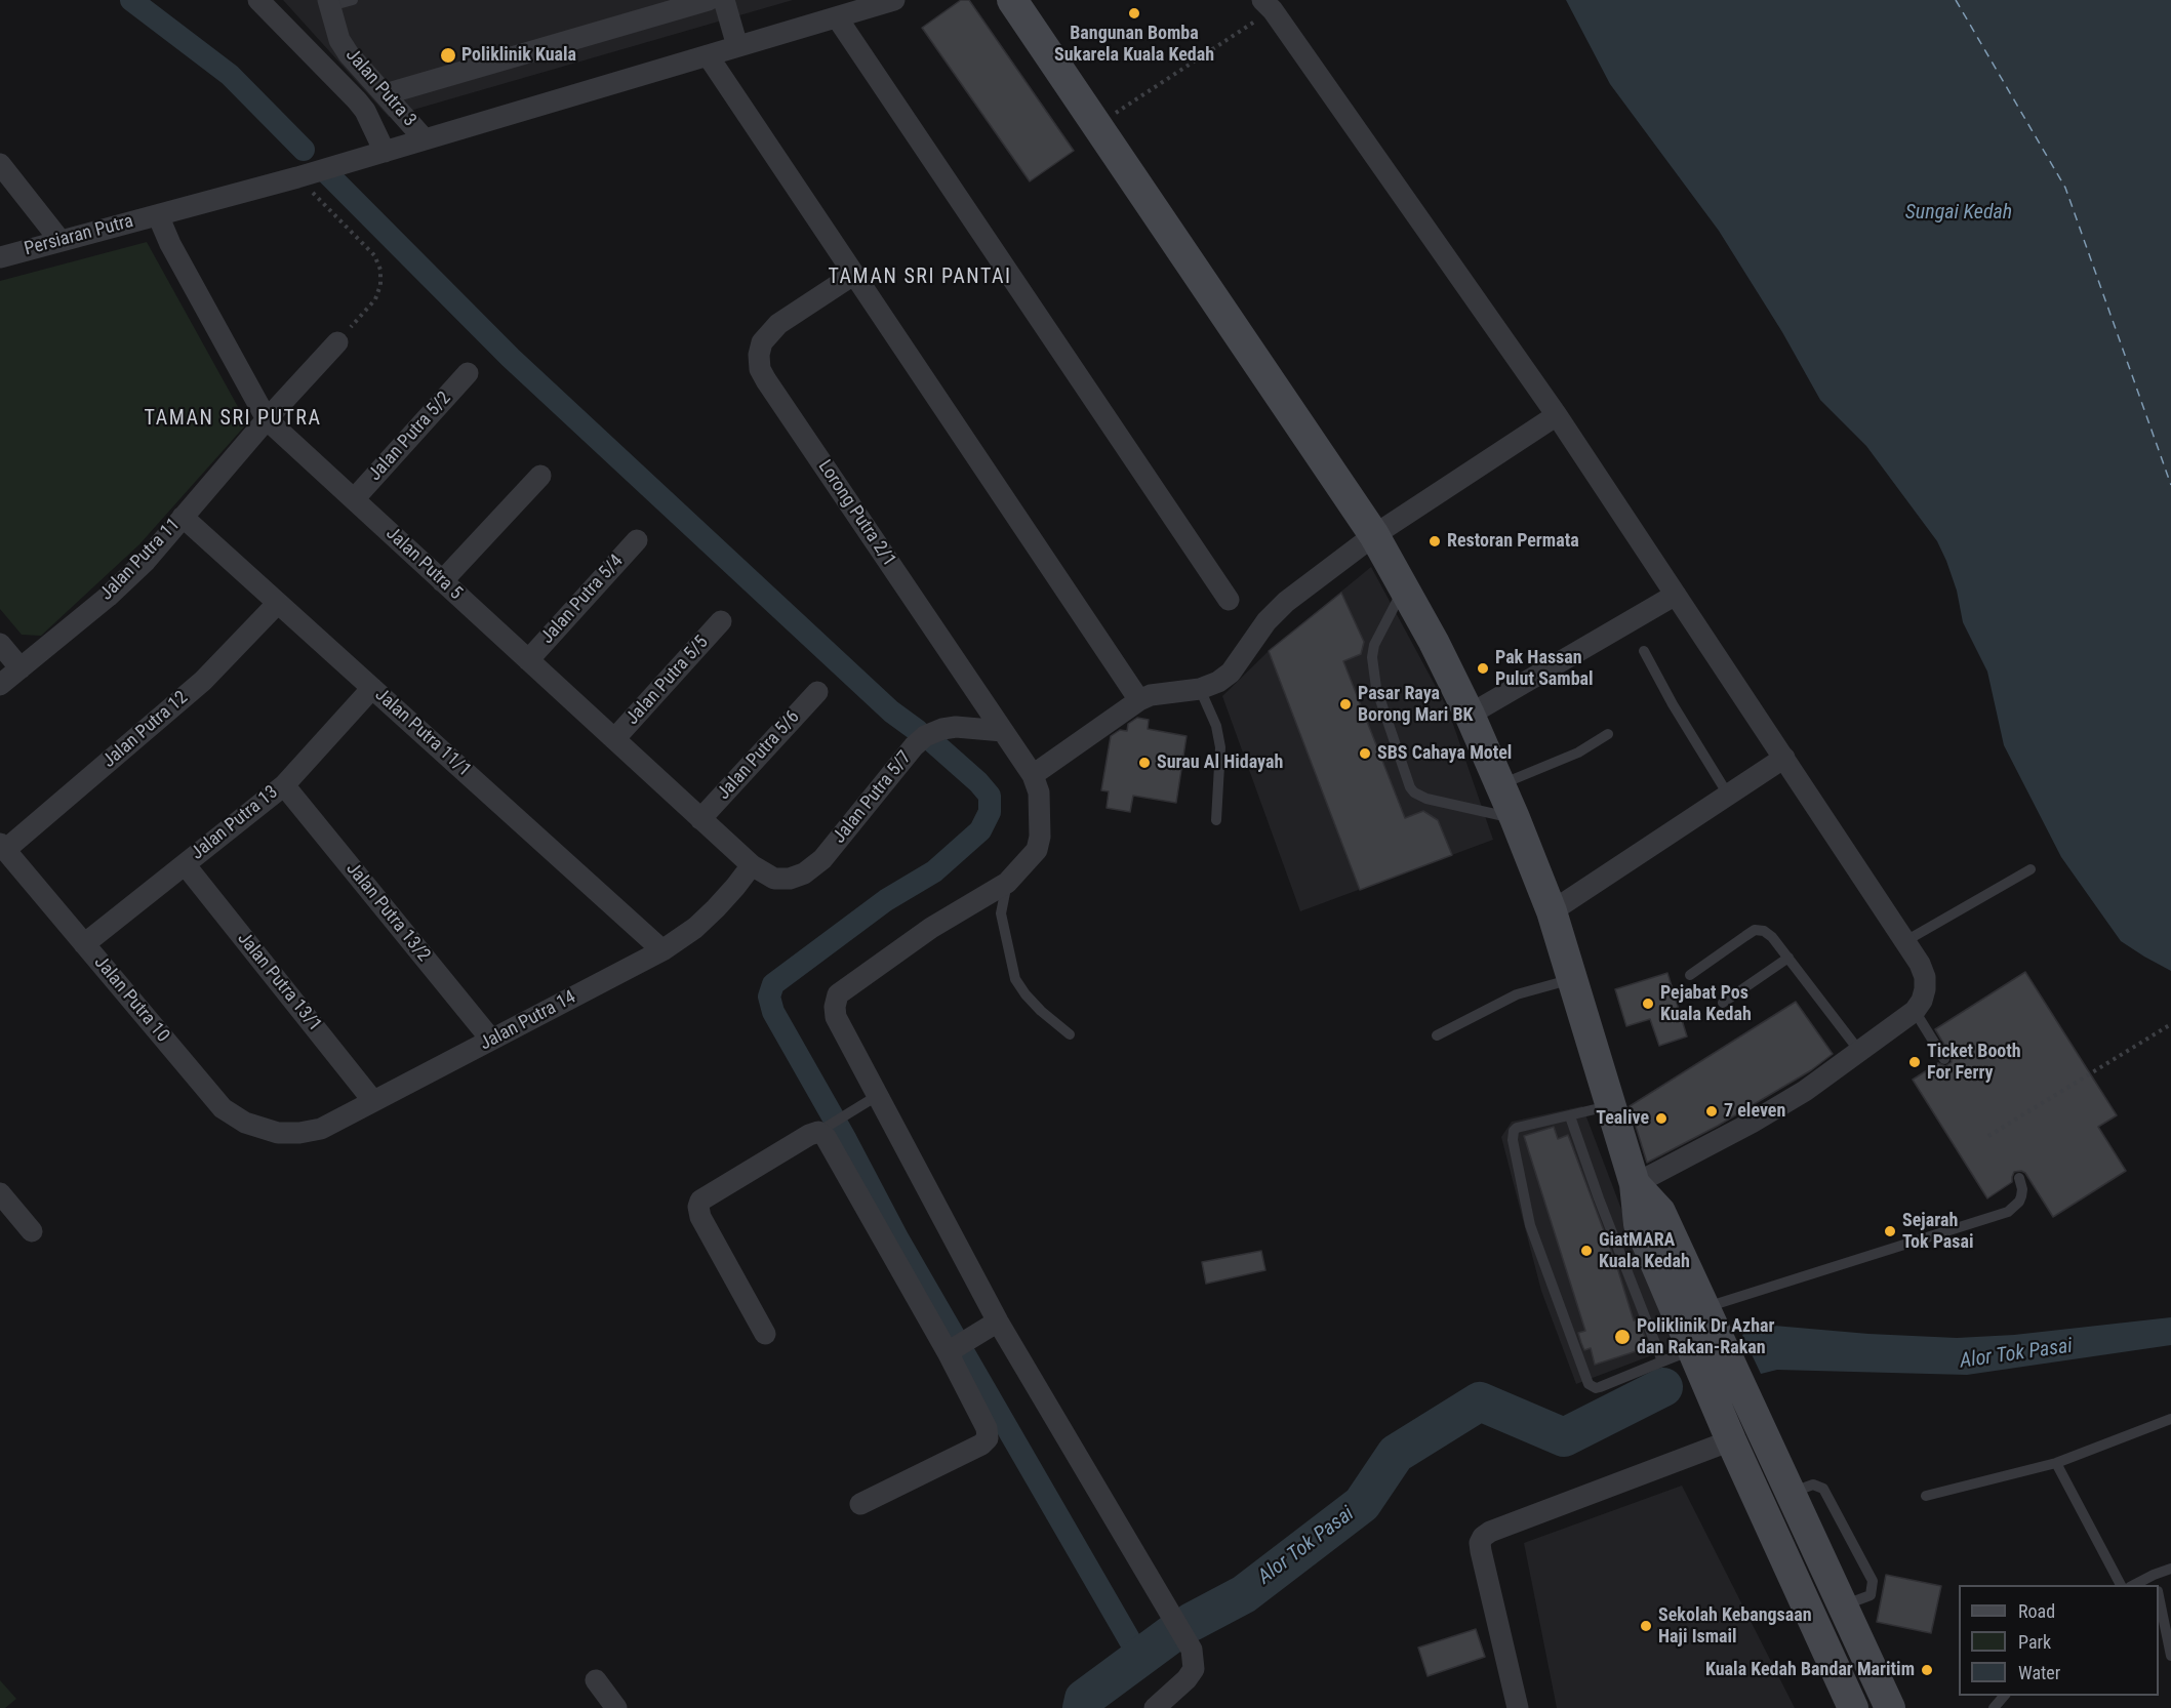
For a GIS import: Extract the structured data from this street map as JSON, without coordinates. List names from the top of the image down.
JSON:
{
  "streets": {
    "street": [
      "Jalan Putra 3",
      "Persiaran Putra",
      "Jalan Putra 5/2",
      "Lorong Putra 2/1",
      "Jalan Putra 11",
      "Jalan Putra 5",
      "Jalan Putra 5/4",
      "Jalan Putra 5/5",
      "Jalan Putra 12",
      "Jalan Putra 11/1",
      "Jalan Putra 5/6",
      "Jalan Putra 5/7",
      "Jalan Putra 13",
      "Jalan Putra 13/2",
      "Jalan Putra 13/1",
      "Jalan Putra 10",
      "Jalan Putra 14"
    ]
  },
  "crossings": [
    ["Jalan Putra 3", "Persiaran Putra"],
    ["Persiaran Putra", "Jalan Putra 5"],
    ["Jalan Putra 5/2", "Jalan Putra 5"],
    ["Lorong Putra 2/1", "Jalan Putra 5/7"],
    ["Jalan Putra 11", "Jalan Putra 5"],
    ["Jalan Putra 11", "Jalan Putra 11/1"],
    ["Jalan Putra 5", "Jalan Putra 5/4"],
    ["Jalan Putra 5", "Jalan Putra 5/5"],
    ["Jalan Putra 5", "Jalan Putra 5/6"],
    ["Jalan Putra 5", "Jalan Putra 5/7"],
    ["Jalan Putra 5", "Jalan Putra 14"],
    ["Jalan Putra 12", "Jalan Putra 11/1"],
    ["Jalan Putra 12", "Jalan Putra 10"],
    ["Jalan Putra 11/1", "Jalan Putra 13"],
    ["Jalan Putra 11/1", "Jalan Putra 14"],
    ["Jalan Putra 5/7", "Jalan Putra 14"],
    ["Jalan Putra 13", "Jalan Putra 13/2"],
    ["Jalan Putra 13", "Jalan Putra 13/1"],
    ["Jalan Putra 13", "Jalan Putra 10"],
    ["Jalan Putra 13/2", "Jalan Putra 14"],
    ["Jalan Putra 13/1", "Jalan Putra 14"],
    ["Jalan Putra 10", "Jalan Putra 14"]
  ],
  "districts": ["TAMAN SRI PANTAI", "TAMAN SRI PUTRA"],
  "water": ["Sungai Kedah", "Alor Tok Pasai"],
  "places": [
    "Bangunan Bomba Sukarela Kuala Kedah",
    "Poliklinik Kuala",
    "Restoran Permata",
    "Pak Hassan Pulut Sambal",
    "Pasar Raya Borong Mari BK",
    "SBS Cahaya Motel",
    "Surau Al Hidayah",
    "Pejabat Pos Kuala Kedah",
    "Ticket Booth For Ferry",
    "7 eleven",
    "Tealive",
    "Sejarah Tok Pasai",
    "GiatMARA Kuala Kedah",
    "Poliklinik Dr Azhar dan Rakan-Rakan",
    "Sekolah Kebangsaan Haji Ismail",
    "Kuala Kedah Bandar Maritim"
  ],
  "legend": ["Road", "Park", "Water"]
}
